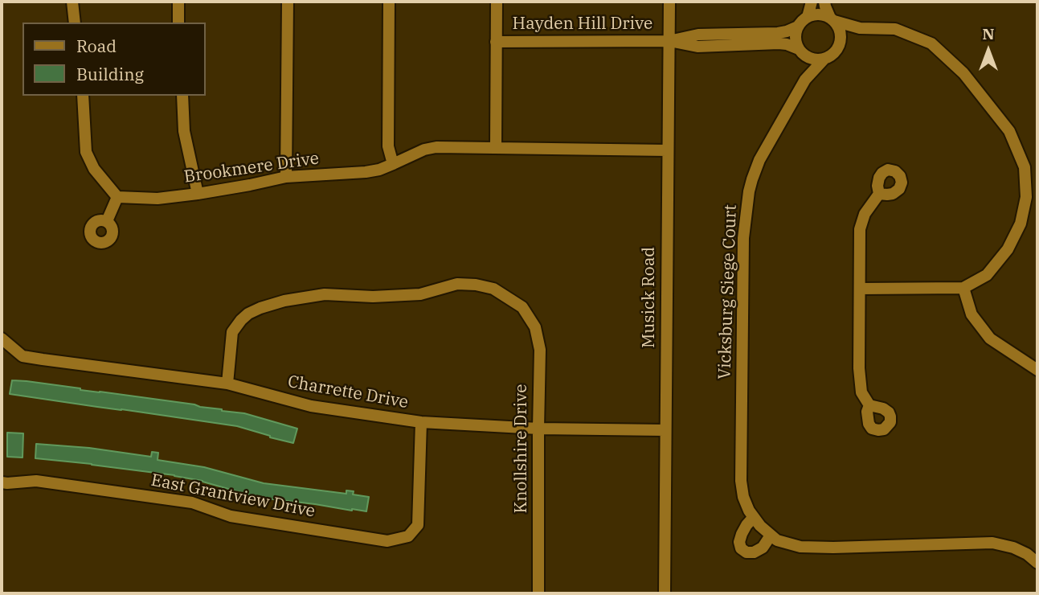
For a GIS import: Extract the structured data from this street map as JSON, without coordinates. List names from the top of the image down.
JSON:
{
  "streets": {
    "street": [
      "Hayden Hill Drive",
      "Brookmere Drive",
      "Vicksburg Siege Court",
      "Musick Road",
      "Charrette Drive",
      "Knollshire Drive",
      "East Grantview Drive"
    ]
  },
  "crossings": [
    ["Hayden Hill Drive", "Musick Road"],
    ["Brookmere Drive", "Musick Road"],
    ["Musick Road", "Charrette Drive"],
    ["Charrette Drive", "Knollshire Drive"],
    ["Charrette Drive", "East Grantview Drive"]
  ],
  "legend": ["Road", "Building"],
  "north": "top"
}
